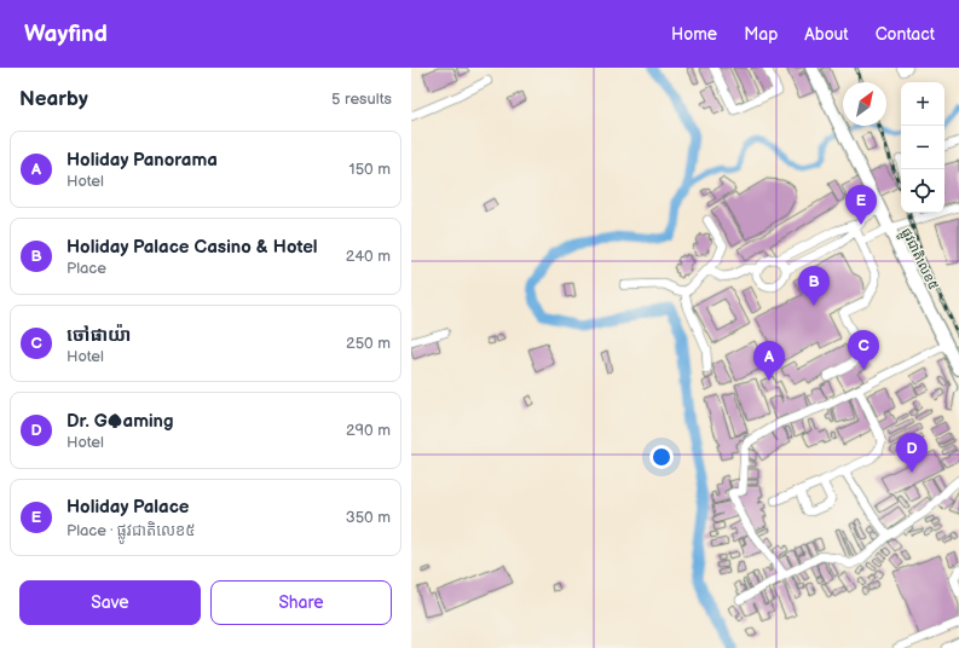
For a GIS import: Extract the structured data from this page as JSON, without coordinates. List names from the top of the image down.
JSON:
{
  "streets": {
    "highway": ["ផ្លូវជាតិលេខ៥"]
  },
  "north": "top right",
  "page": {
    "header": "Wayfind",
    "nav": [
      "Home",
      "Map",
      "About",
      "Contact"
    ],
    "heading": ["Nearby", "5 results"],
    "map_buttons": ["+", "−"],
    "list": [
      {
        "mark": "A",
        "name": "Holiday Panorama",
        "note": "Hotel",
        "value": "150 m"
      },
      {
        "mark": "B",
        "name": "Holiday Palace Casino & Hotel",
        "note": "Place",
        "value": "240 m"
      },
      {
        "mark": "C",
        "name": "ចៅផាយ៉ា",
        "note": "Hotel",
        "value": "250 m"
      },
      {
        "mark": "D",
        "name": "Dr. G♠aming",
        "note": "Hotel",
        "value": "290 m"
      },
      {
        "mark": "E",
        "name": "Holiday Palace",
        "note": "Place · ផ្លូវជាតិលេខ៥",
        "value": "350 m"
      }
    ],
    "pins": [
      "E",
      "B",
      "C",
      "A",
      "D"
    ],
    "buttons": ["Save", "Share"]
  }
}
